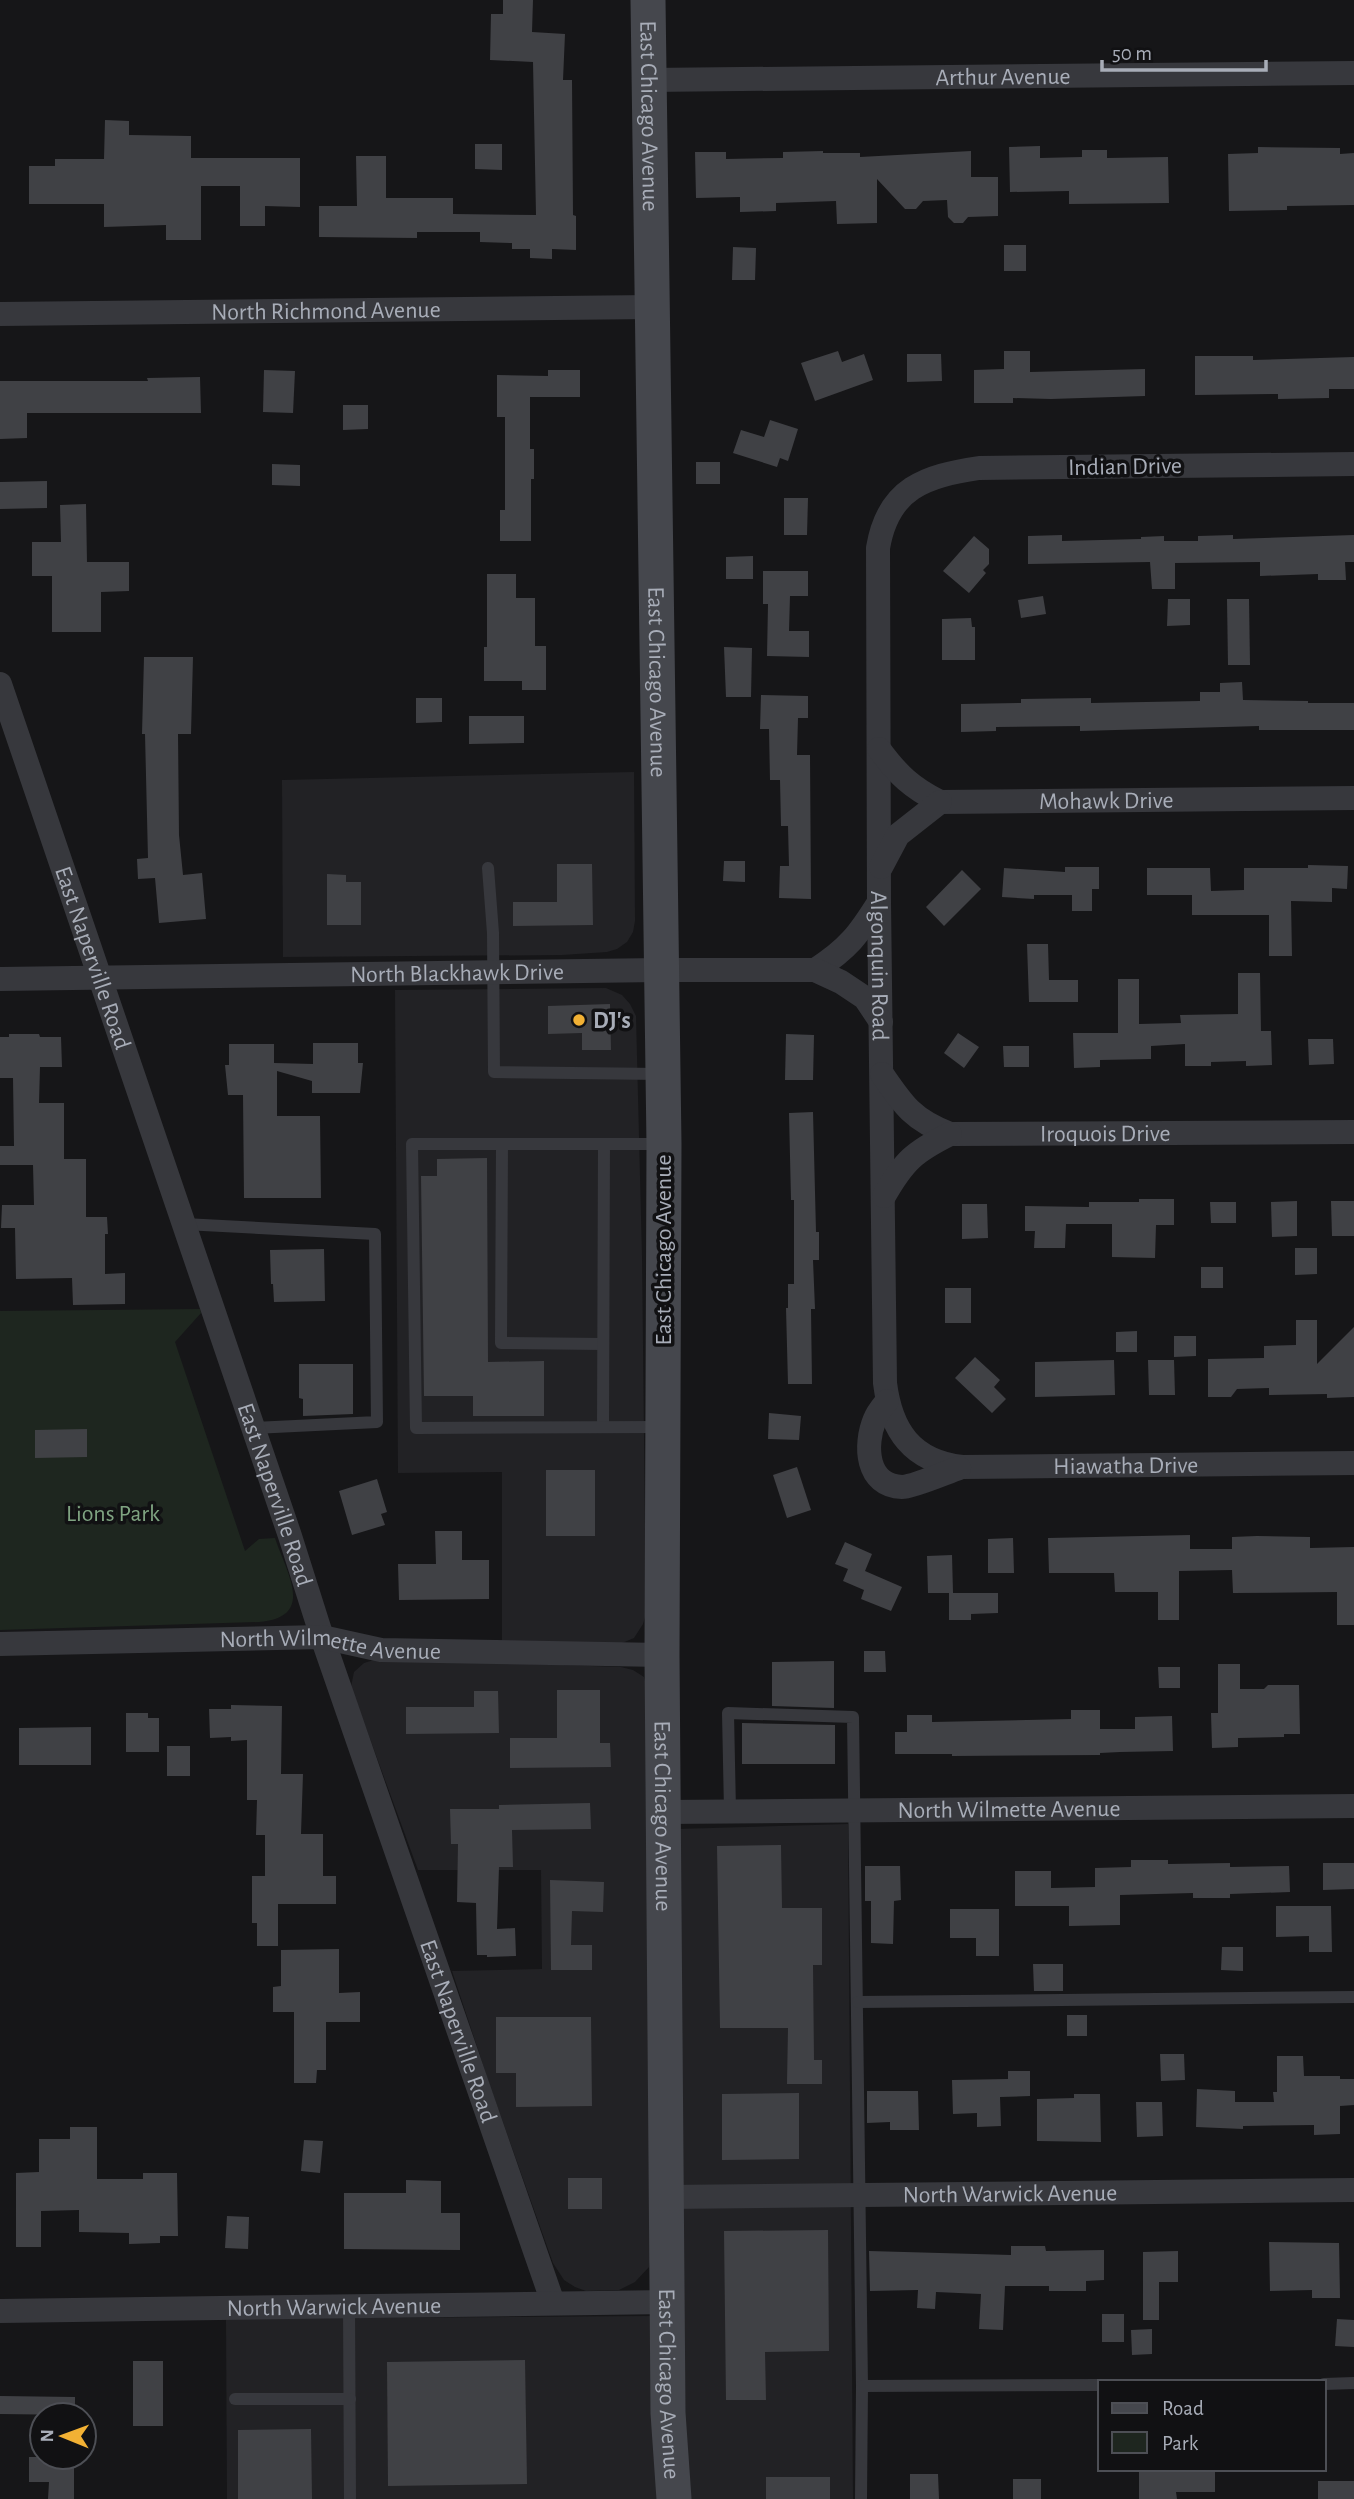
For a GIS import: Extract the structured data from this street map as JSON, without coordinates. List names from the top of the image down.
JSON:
{
  "streets": {
    "main road": ["East Chicago Avenue"],
    "street": [
      "Arthur Avenue",
      "North Richmond Avenue",
      "Indian Drive",
      "Mohawk Drive",
      "East Naperville Road",
      "Algonquin Road",
      "North Blackhawk Drive",
      "Iroquois Drive",
      "Hiawatha Drive",
      "North Wilmette Avenue",
      "North Warwick Avenue"
    ]
  },
  "crossings": [
    ["Arthur Avenue", "East Chicago Avenue"],
    ["East Chicago Avenue", "North Richmond Avenue"],
    ["East Chicago Avenue", "North Blackhawk Drive"],
    ["East Chicago Avenue", "North Wilmette Avenue"],
    ["East Chicago Avenue", "North Warwick Avenue"],
    ["Indian Drive", "Algonquin Road"],
    ["East Naperville Road", "North Blackhawk Drive"],
    ["East Naperville Road", "North Wilmette Avenue"],
    ["East Naperville Road", "North Warwick Avenue"],
    ["Algonquin Road", "North Blackhawk Drive"],
    ["Algonquin Road", "Iroquois Drive"],
    ["Algonquin Road", "Hiawatha Drive"]
  ],
  "parks": ["Lions Park"],
  "places": ["DJ's"],
  "legend": ["Road", "Park"],
  "scale_bar": "50 m",
  "north": "left"
}
